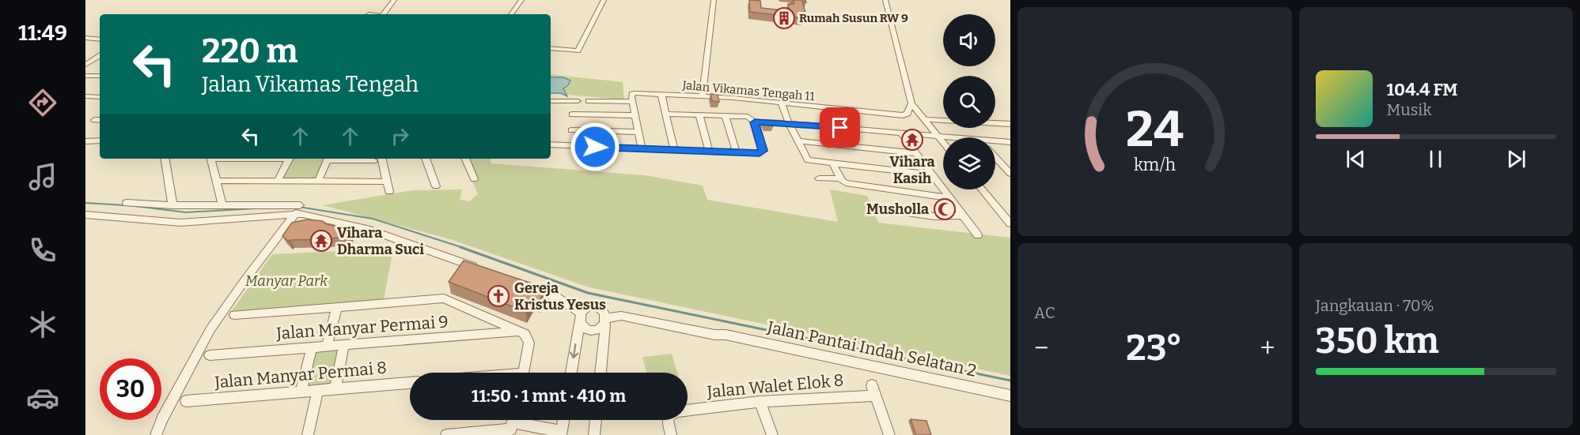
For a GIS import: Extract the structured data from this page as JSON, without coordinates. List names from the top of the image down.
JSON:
{
  "streets": {
    "street": [
      "Jalan Vikamas Tengah 11",
      "Jalan Manyar Permai 9",
      "Jalan Pantai Indah Selatan 2",
      "Jalan Manyar Permai 8",
      "Jalan Walet Elok 8"
    ]
  },
  "parks": ["Manyar Park"],
  "places": {
    "building": ["Rumah Susun RW 9"],
    "temple": ["Vihara Kasih", "Vihara Dharma Suci"],
    "mosque": ["Musholla"],
    "church": ["Gereja Kristus Yesus"]
  },
  "page": {
    "tabs": "11:49",
    "turn": ["220 m", "Jalan Vikamas Tengah"],
    "song": ["104.4 FM", "Musik"],
    "tile": [
      "AC",
      ["Jangkauan · 70%", "350 km"]
    ],
    "heat": ["−", "23°", "+"],
    "limit": "30",
    "trip": "11:50 · 1 mnt · 410 m",
    "gauge": ["24", "km/h"]
  }
}
